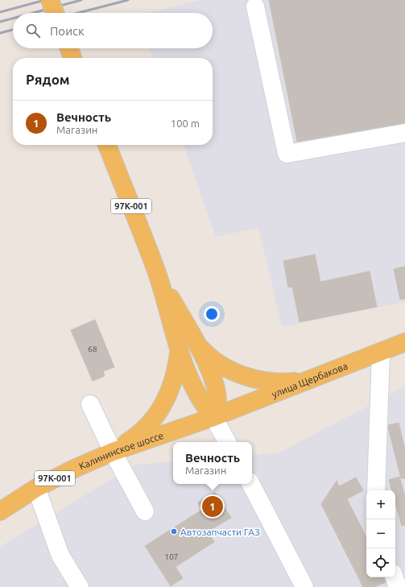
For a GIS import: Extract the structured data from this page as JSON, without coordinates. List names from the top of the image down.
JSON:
{
  "streets": {
    "main road": ["97К-001", "улица Щербакова", "Калининское шоссе"]
  },
  "crossings": [
    ["97К-001", "улица Щербакова"],
    ["97К-001", "Калининское шоссе"],
    ["улица Щербакова", "Калининское шоссе"]
  ],
  "places": ["Автозапчасти ГАЗ"],
  "house_numbers": ["68", "107"],
  "page": {
    "search": "Поиск",
    "heading": "Рядом",
    "list": [
      {
        "mark": "1",
        "name": "Вечность",
        "note": "Магазин",
        "value": "100 m"
      }
    ],
    "popup": ["Вечность", "Магазин"],
    "map_buttons": ["+", "−"],
    "pins": "1"
  }
}
